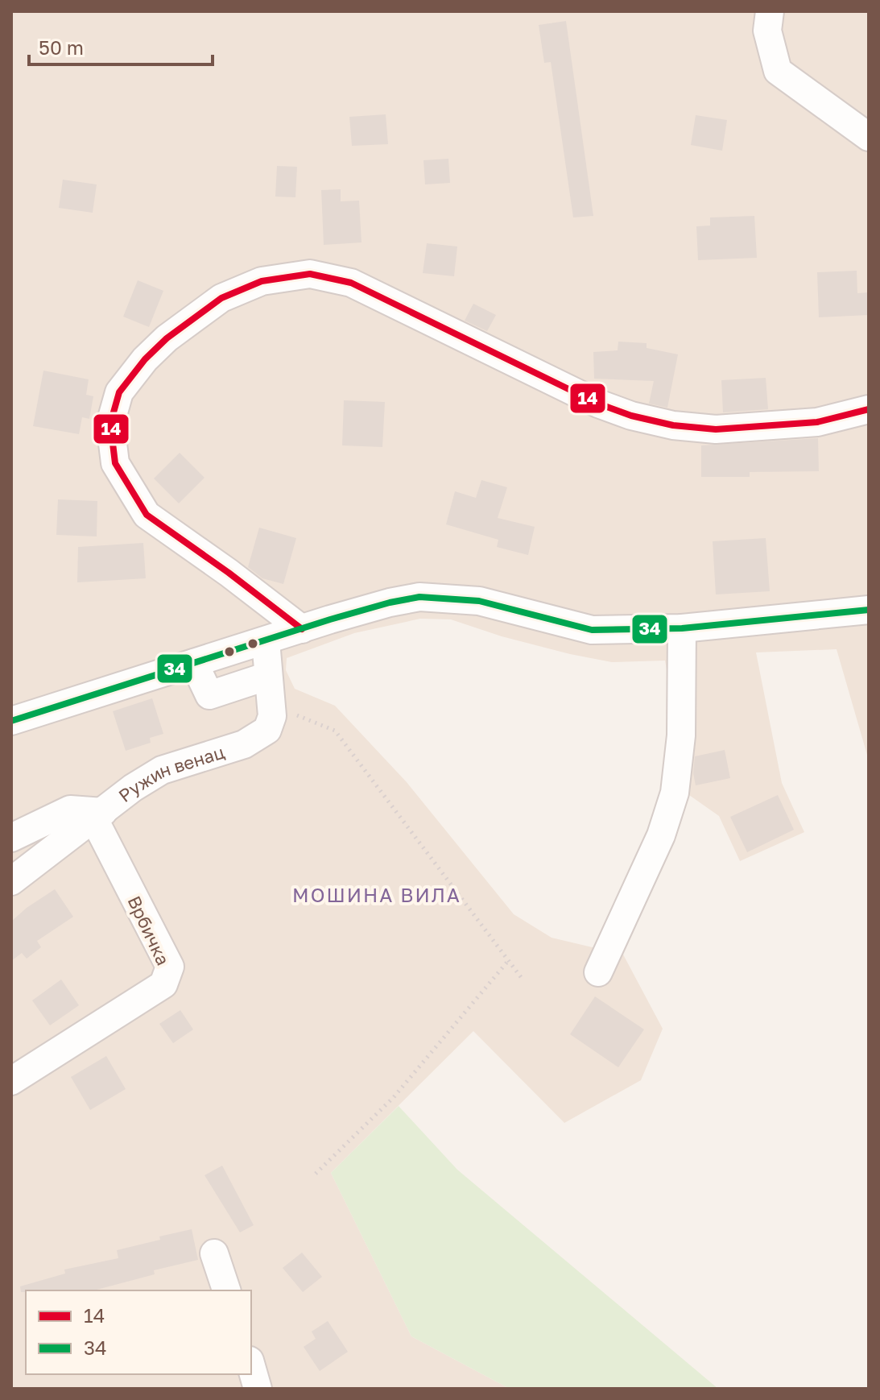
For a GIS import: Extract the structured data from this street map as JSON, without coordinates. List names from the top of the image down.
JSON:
{
  "streets": {
    "street": ["Ружин венац", "Врбичка"]
  },
  "crossings": [
    ["Ружин венац", "Врбичка"]
  ],
  "districts": ["МОШИНА ВИЛА"],
  "lines": ["transit line 14", "transit line 34"],
  "legend": ["14", "34"],
  "scale_bar": "50 m"
}
